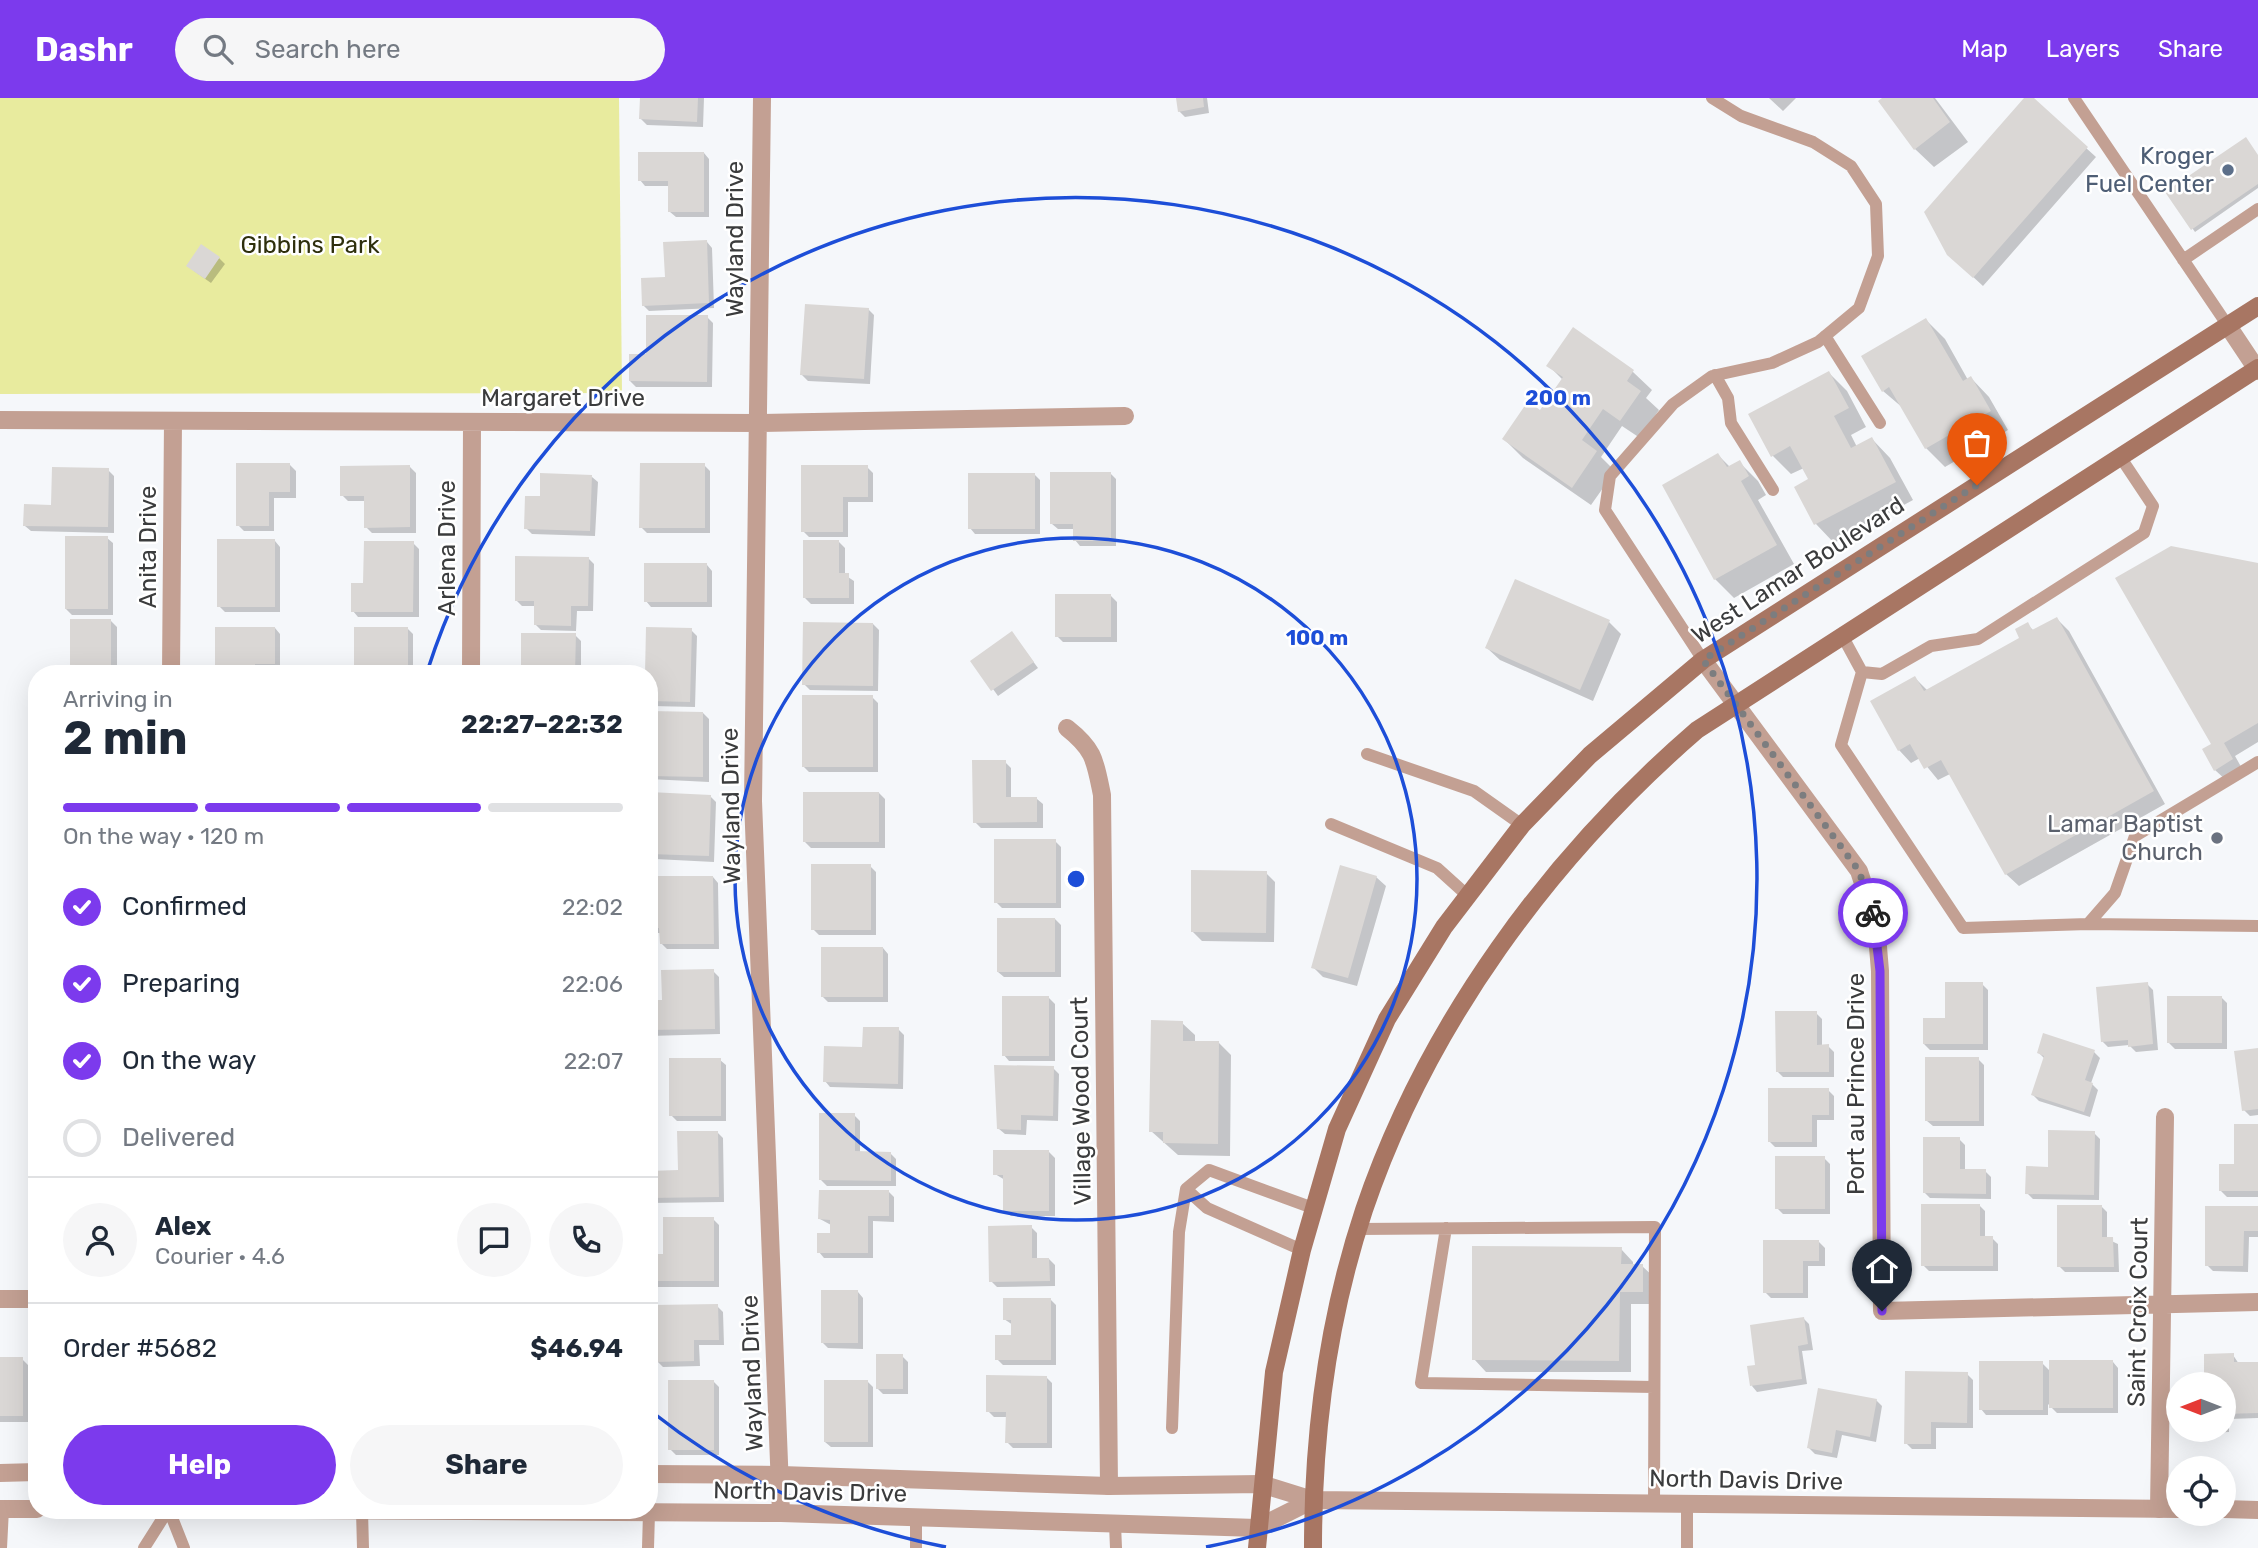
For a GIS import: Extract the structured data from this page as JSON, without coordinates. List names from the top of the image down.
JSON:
{
  "streets": {
    "main road": ["West Lamar Boulevard"],
    "street": [
      "Wayland Drive",
      "Margaret Drive",
      "Anita Drive",
      "Arlena Drive",
      "Port au Prince Drive",
      "Village Wood Court",
      "Saint Croix Court",
      "North Davis Drive"
    ]
  },
  "crossings": [
    ["Wayland Drive", "Margaret Drive"],
    ["Wayland Drive", "North Davis Drive"],
    ["Margaret Drive", "Anita Drive"],
    ["Margaret Drive", "Arlena Drive"],
    ["West Lamar Boulevard", "Port au Prince Drive"],
    ["West Lamar Boulevard", "North Davis Drive"],
    ["Port au Prince Drive", "Saint Croix Court"],
    ["Village Wood Court", "North Davis Drive"],
    ["Saint Croix Court", "North Davis Drive"]
  ],
  "parks": ["Gibbins Park"],
  "places": ["Kroger Fuel Center", "Lamar Baptist Church"],
  "north": "left",
  "page": {
    "header": "Dashr",
    "search": "Search here",
    "nav": ["Map", "Layers", "Share"],
    "heading": ["2 min", "Arriving in", "22:27–22:32"],
    "panel": [
      "Alex",
      "Courier · 4.6",
      "Order #5682",
      "$46.94"
    ],
    "bar": "On the way · 120 m",
    "list": [
      ["Confirmed", "22:02"],
      ["Preparing", "22:06"],
      ["On the way", "22:07"],
      "Delivered"
    ],
    "buttons": ["Help", "Share"]
  },
  "rings": ["200 m", "100 m"]
}
